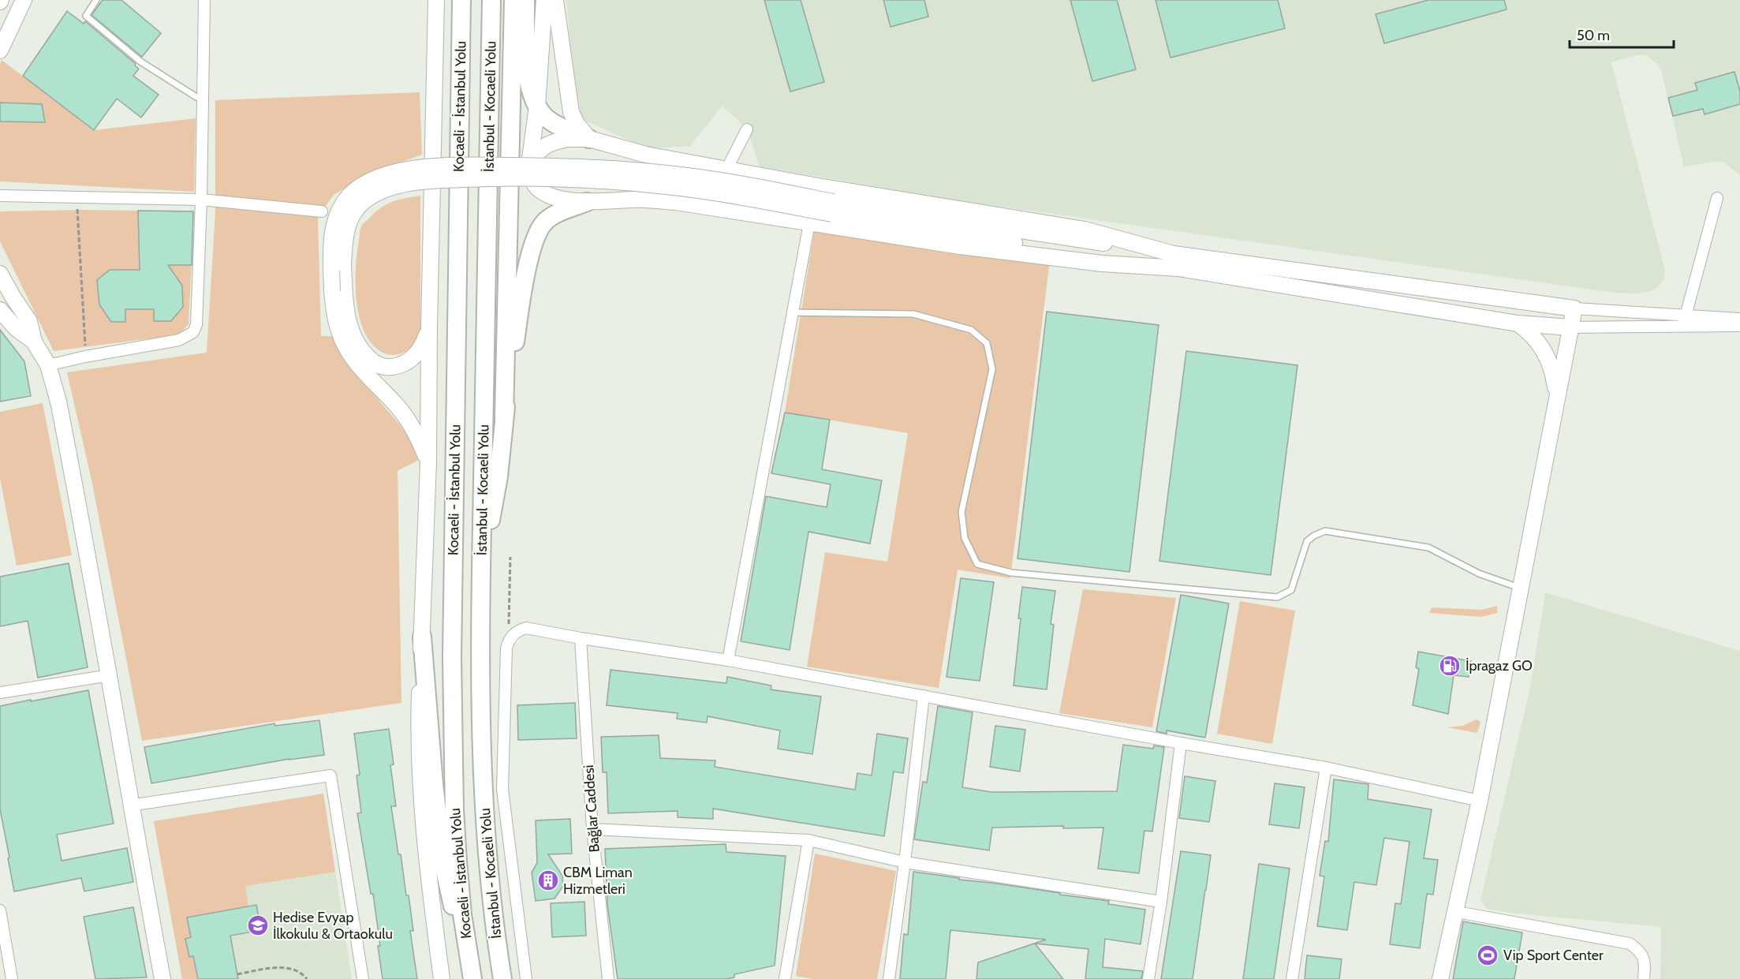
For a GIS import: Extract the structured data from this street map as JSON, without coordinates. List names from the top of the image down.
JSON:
{
  "streets": {
    "highway": ["Kocaeli - İstanbul Yolu", "İstanbul - Kocaeli Yolu"],
    "street": ["Bağlar Caddesi"]
  },
  "places": {
    "fuel station": ["İpragaz GO"],
    "building": ["CBM Liman Hizmetleri"],
    "school or university": ["Hedise Evyap İlkokulu & Ortaokulu"],
    "sports": ["Vip Sport Center"]
  },
  "scale_bar": "50 m"
}
